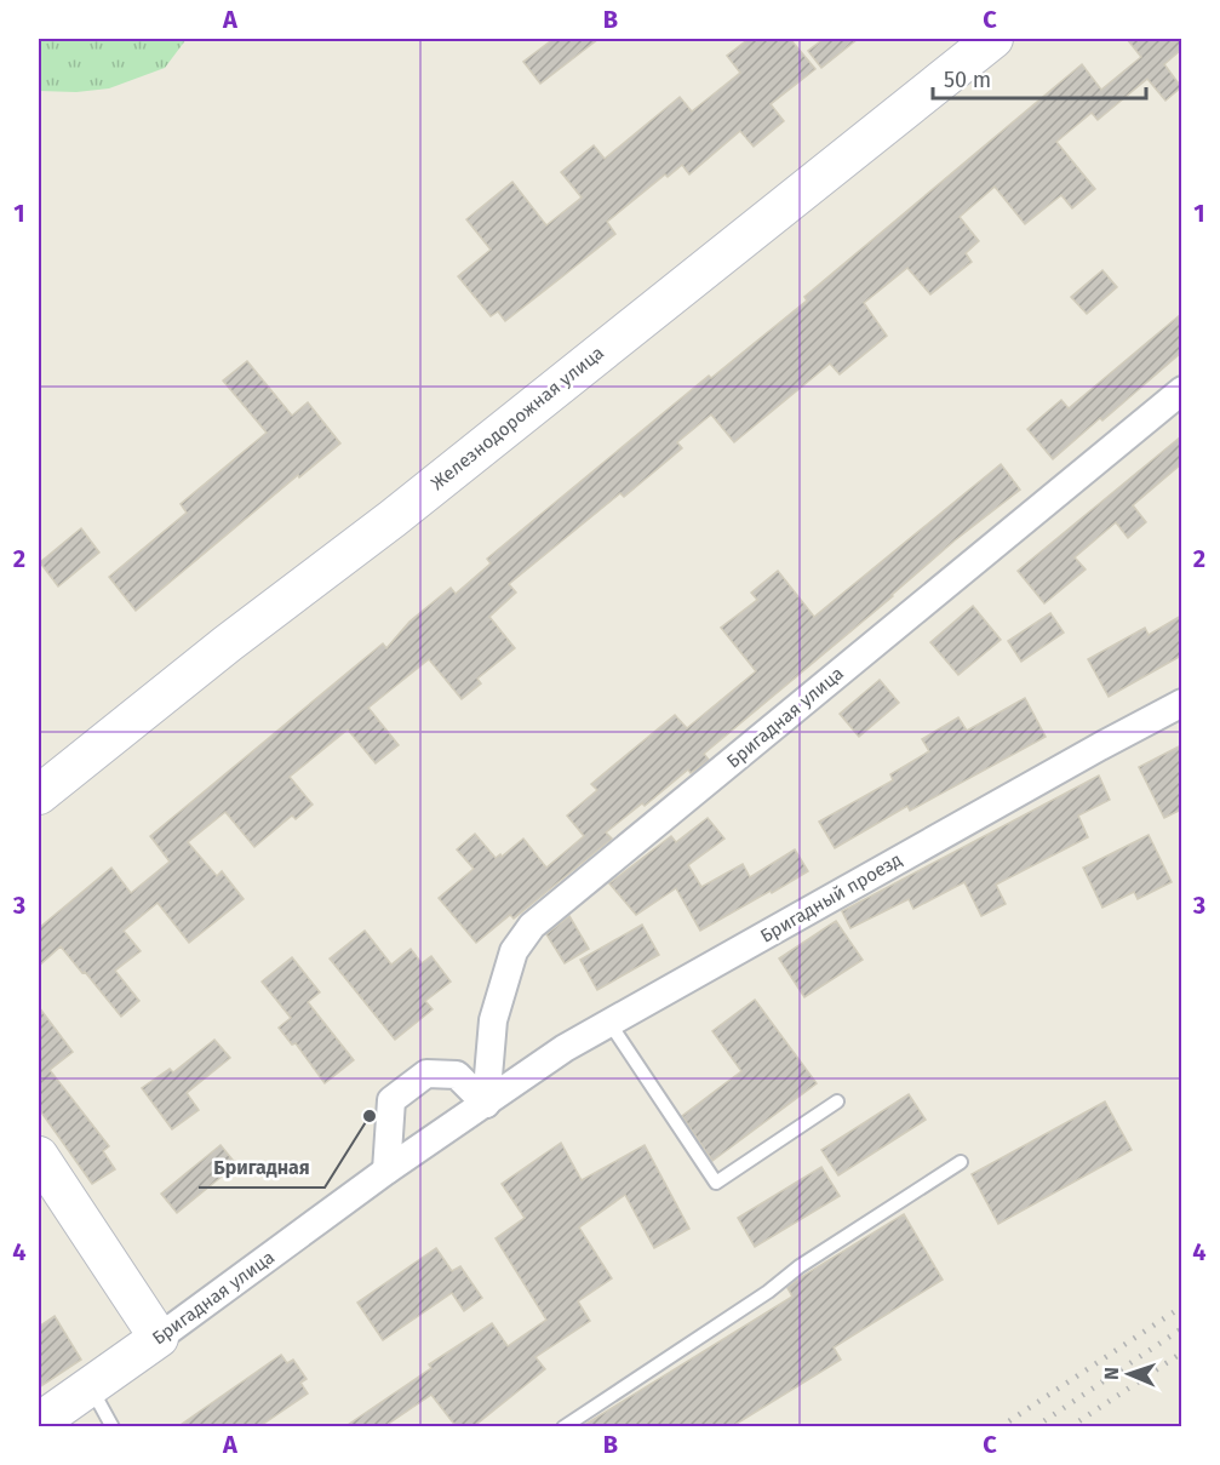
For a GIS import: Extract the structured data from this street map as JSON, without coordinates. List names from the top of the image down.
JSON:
{
  "streets": {
    "street": ["Железнодорожная улица", "Бригадная улица", "Бригадный проезд"]
  },
  "crossings": [
    ["Бригадная улица", "Бригадный проезд"]
  ],
  "places": ["Бригадная"],
  "scale_bar": "50 m",
  "north": "left",
  "grid": {
    "columns": ["A", "B", "C"],
    "rows": [
      "1",
      "2",
      "3",
      "4"
    ]
  }
}
